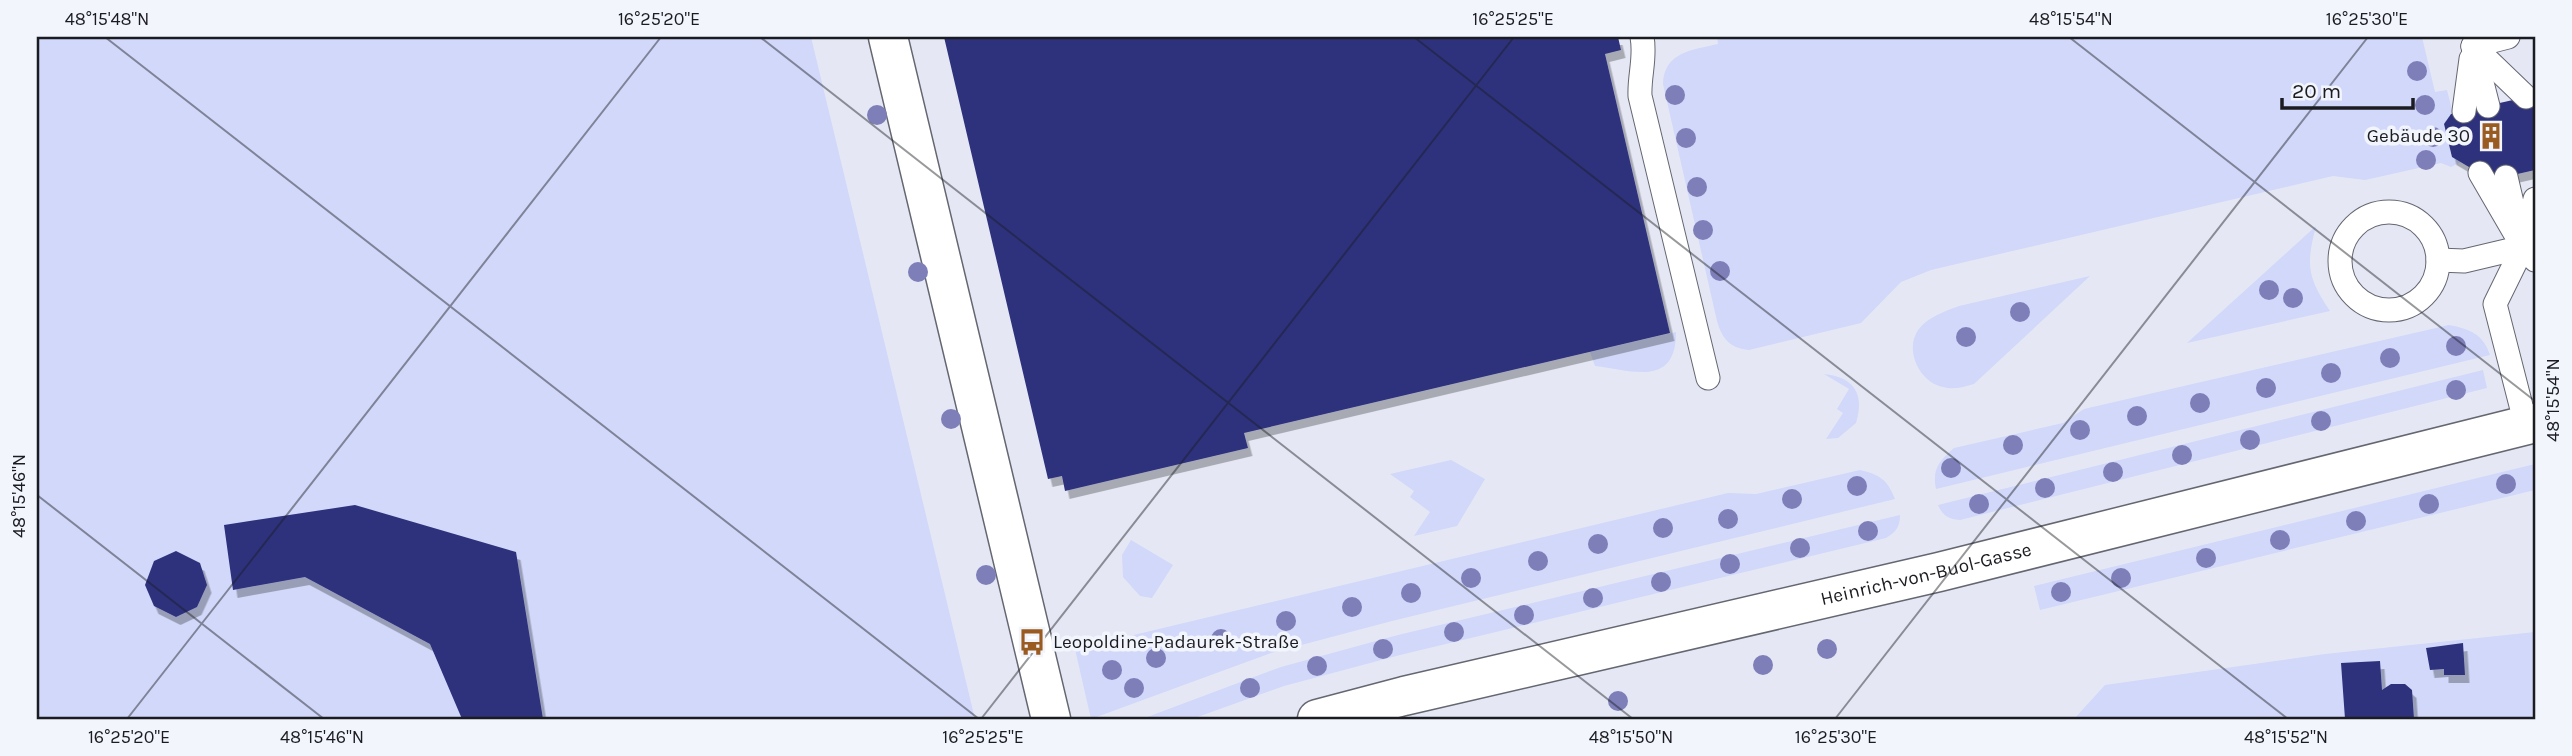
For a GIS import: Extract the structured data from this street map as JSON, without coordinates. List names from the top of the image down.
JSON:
{
  "streets": {
    "street": ["Heinrich-von-Buol-Gasse"]
  },
  "places": {
    "building": ["Gebäude 30"],
    "bus stop": ["Leopoldine-Padaurek-Straße"]
  },
  "scale_bar": "20 m",
  "coordinates": [
    "48°15'48\"N",
    "16°25'20\"E",
    "16°25'25\"E",
    "48°15'54\"N",
    "16°25'30\"E",
    "48°15'46\"N",
    "48°15'50\"N",
    "48°15'52\"N"
  ]
}
